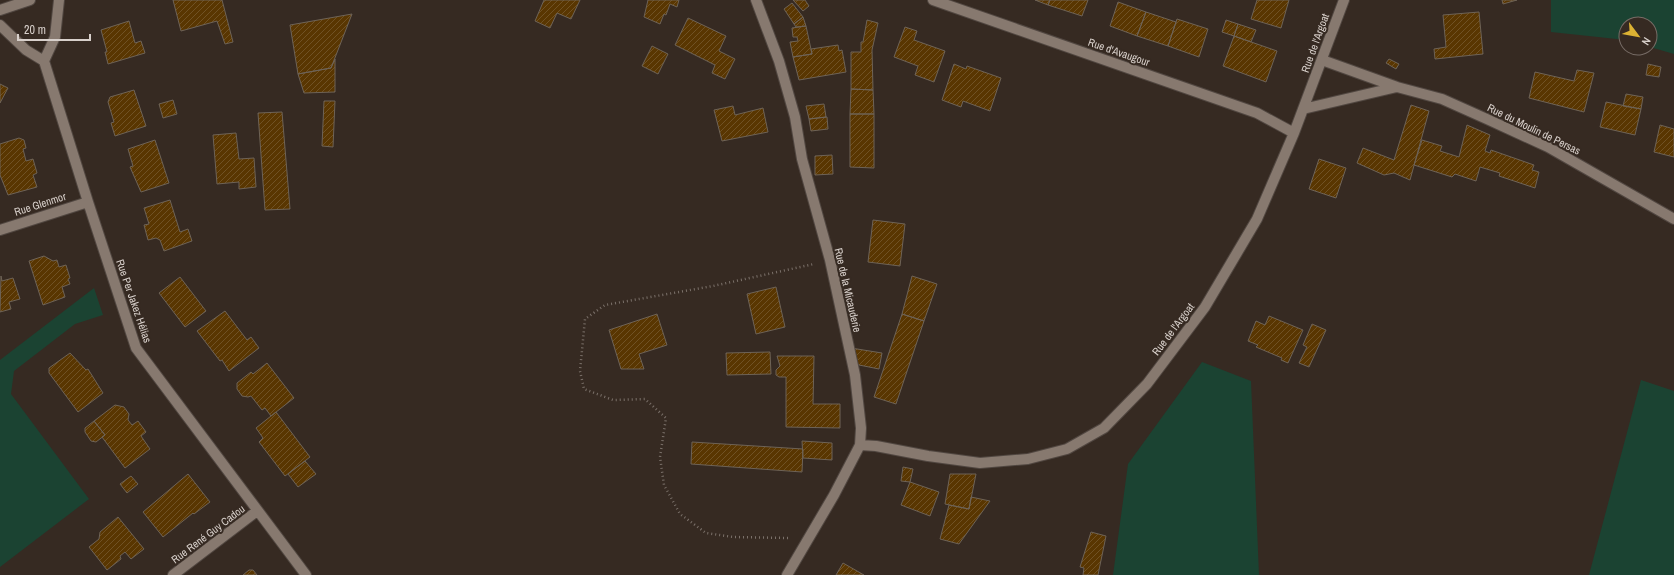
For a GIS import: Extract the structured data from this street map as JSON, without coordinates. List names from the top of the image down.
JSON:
{
  "streets": {
    "street": [
      "Rue de l'Argoat",
      "Rue d'Avaugour",
      "Rue du Moulin de Persas",
      "Rue Glenmor",
      "Rue de la Micauderie",
      "Rue Per Jakez Hélias",
      "Rue René Guy Cadou"
    ]
  },
  "crossings": [
    ["Rue de l'Argoat", "Rue d'Avaugour"],
    ["Rue de l'Argoat", "Rue du Moulin de Persas"],
    ["Rue de l'Argoat", "Rue de la Micauderie"],
    ["Rue Glenmor", "Rue Per Jakez Hélias"],
    ["Rue Per Jakez Hélias", "Rue René Guy Cadou"]
  ],
  "scale_bar": "20 m",
  "north": "bottom right"
}
